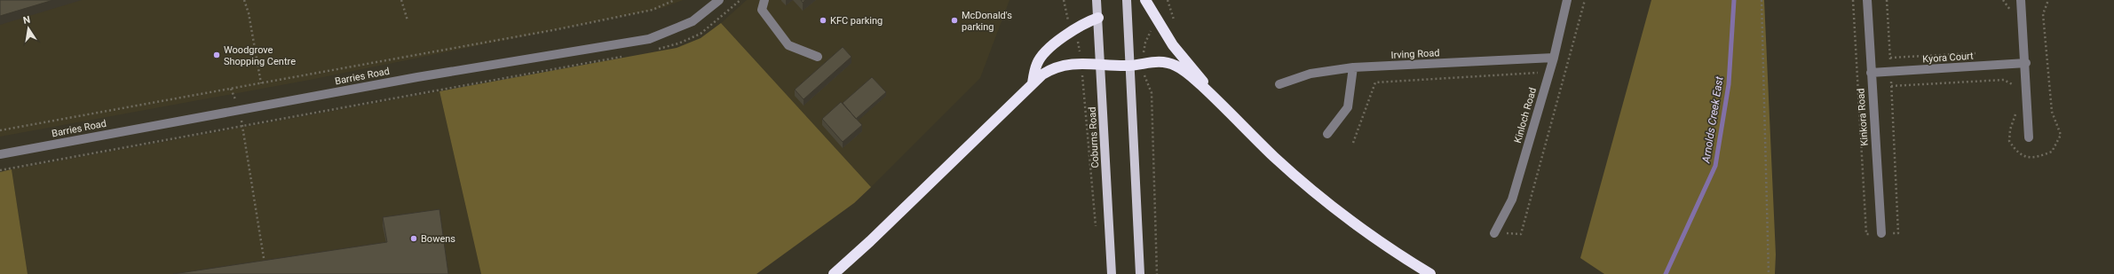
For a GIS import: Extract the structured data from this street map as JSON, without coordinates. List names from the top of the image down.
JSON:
{
  "streets": {
    "main road": ["Coburns Road"],
    "street": [
      "Irving Road",
      "Kyora Court",
      "Barries Road",
      "Kinloch Road",
      "Kinkora Road"
    ]
  },
  "crossings": [
    ["Irving Road", "Kinloch Road"],
    ["Kyora Court", "Kinkora Road"]
  ],
  "water": ["Arnolds Creek East"],
  "places": [
    "KFC parking",
    "McDonald's parking",
    "Woodgrove Shopping Centre",
    "Bowens"
  ],
  "north": "top"
}
